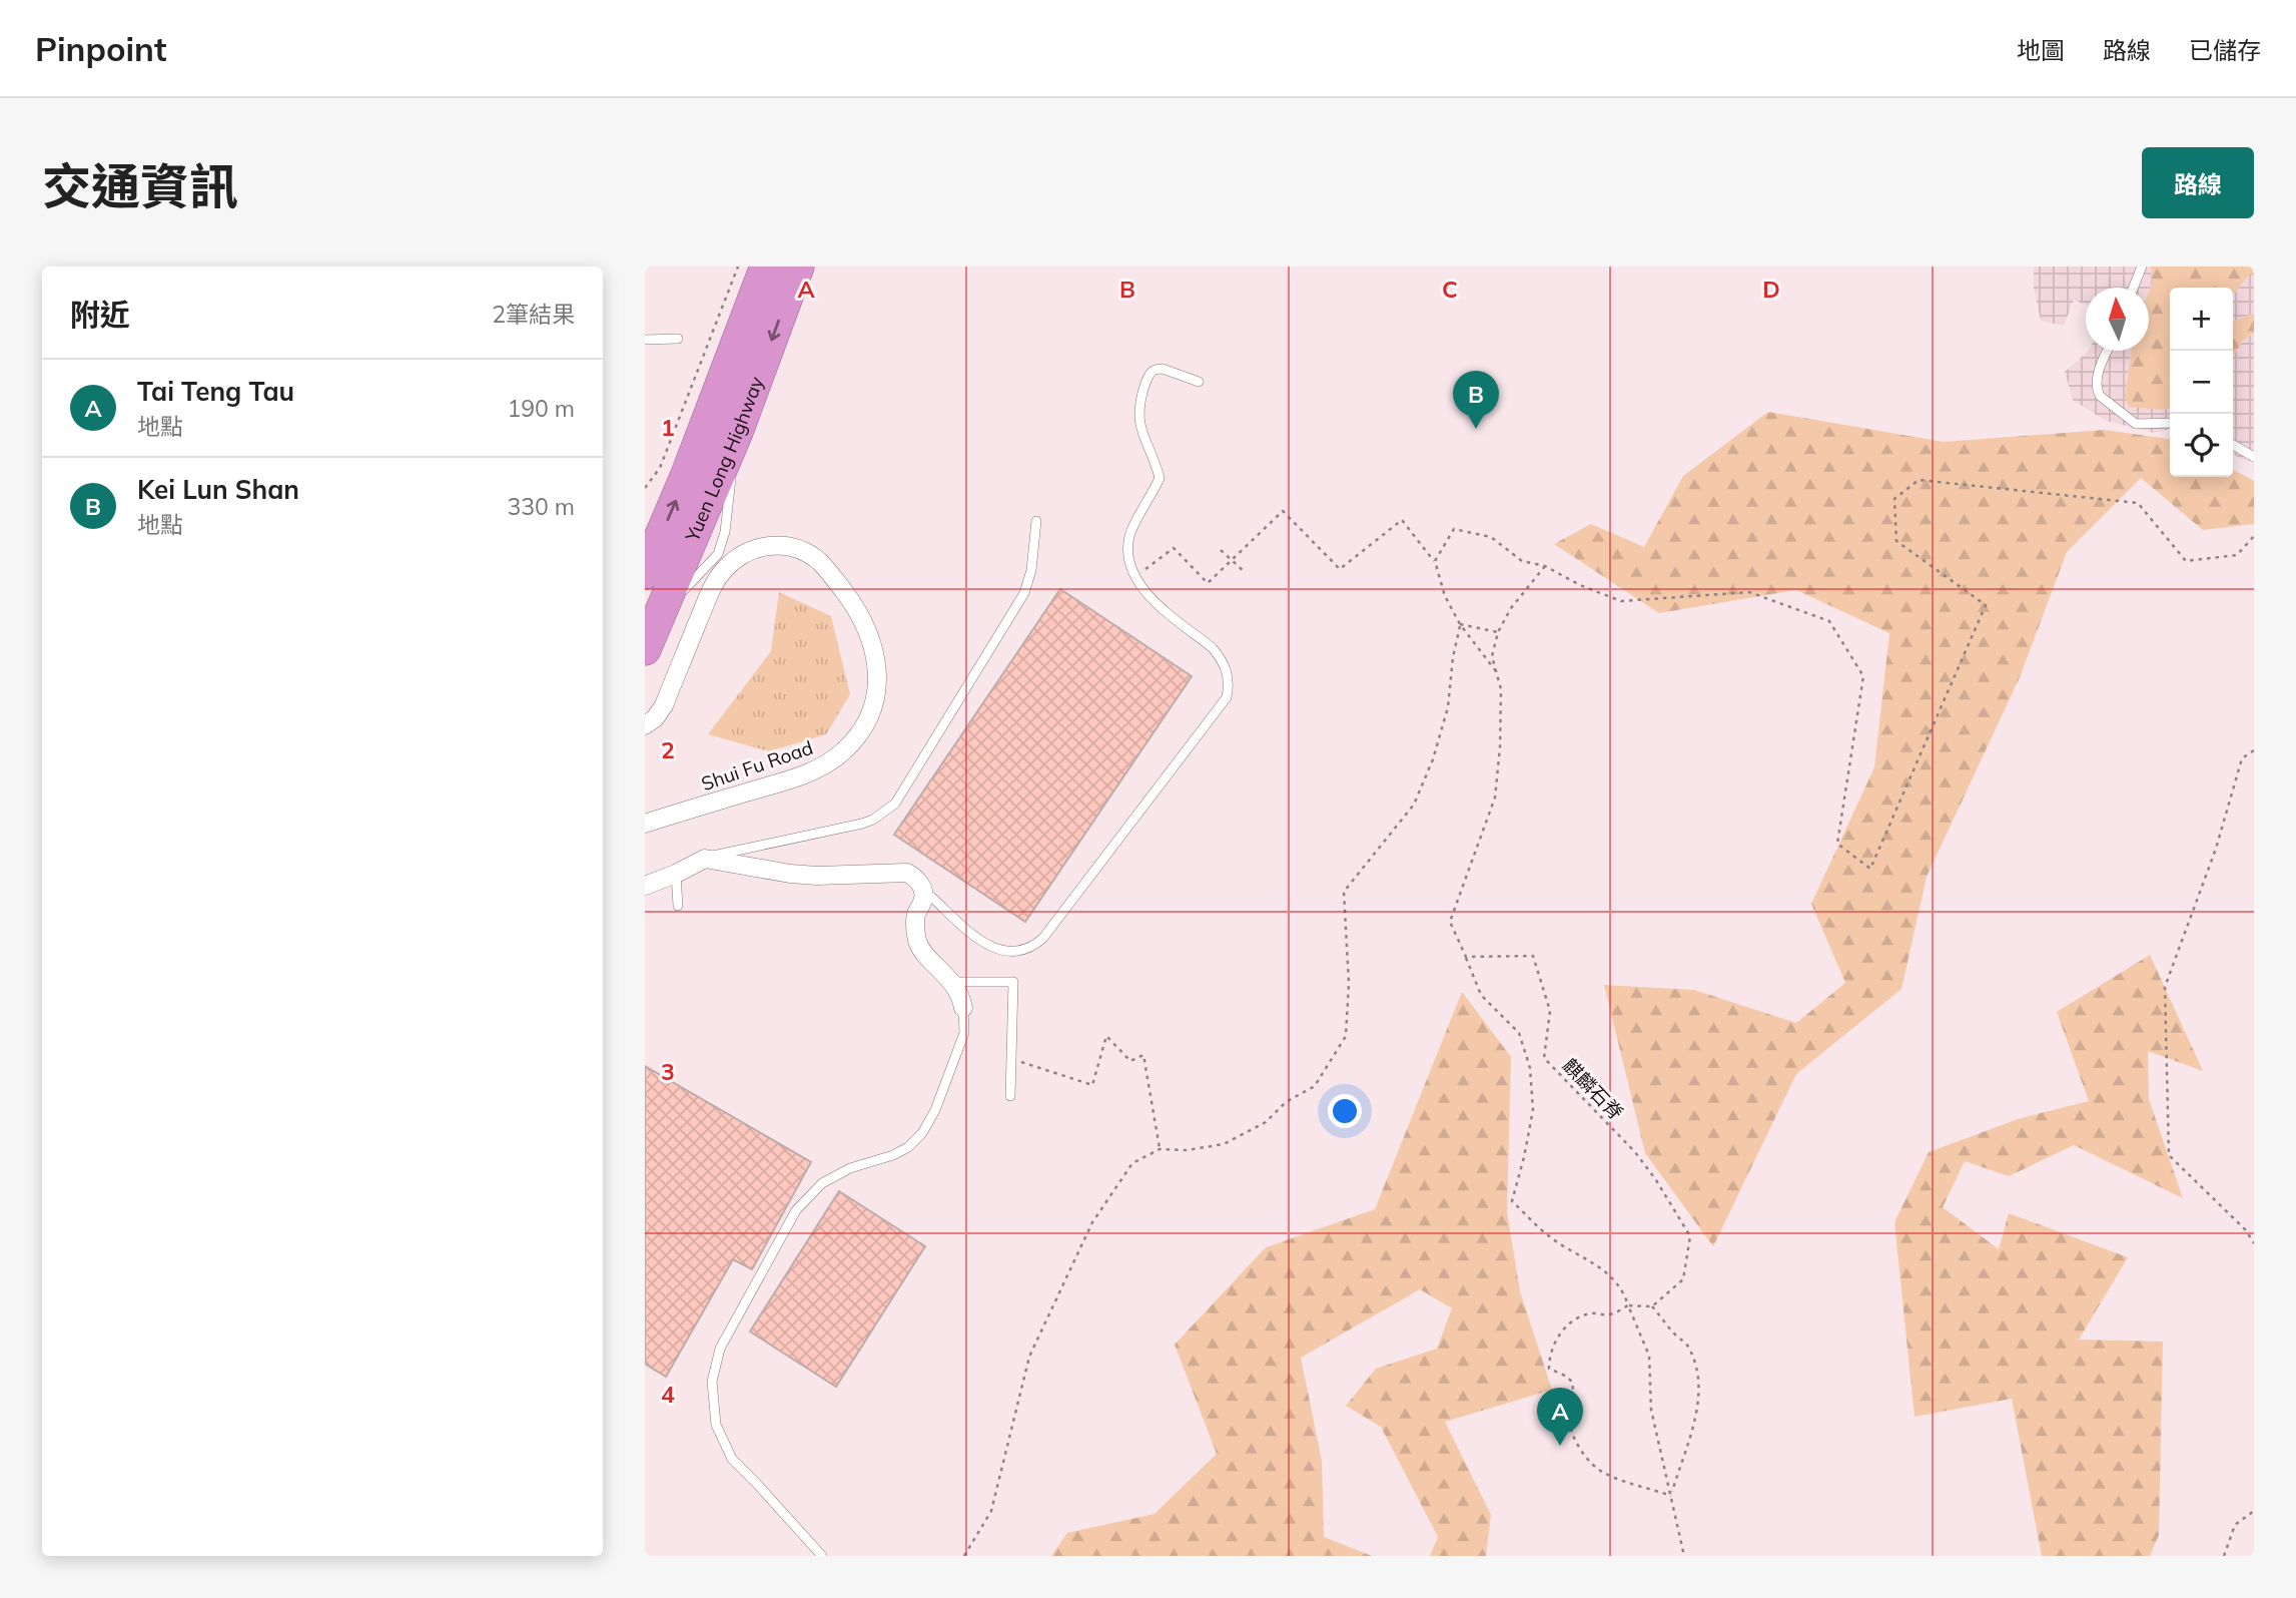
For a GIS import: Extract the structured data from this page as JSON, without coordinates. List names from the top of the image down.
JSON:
{
  "streets": {
    "highway": ["Yuen Long Highway"],
    "street": ["Shui Fu Road"],
    "path": ["麒麟石脊"]
  },
  "north": "top",
  "page": {
    "header": "Pinpoint",
    "nav": ["地圖", "路線", "已儲存"],
    "title": "交通資訊",
    "buttons": "路線",
    "heading": ["附近", "2筆結果"],
    "map_buttons": ["+", "−"],
    "list": [
      {
        "mark": "A",
        "name": "Tai Teng Tau",
        "note": "地點",
        "value": "190 m"
      },
      {
        "mark": "B",
        "name": "Kei Lun Shan",
        "note": "地點",
        "value": "330 m"
      }
    ],
    "pins": ["B", "A"]
  },
  "grid": {
    "columns": [
      "A",
      "B",
      "C",
      "D"
    ],
    "rows": [
      "1",
      "2",
      "3",
      "4"
    ]
  }
}
